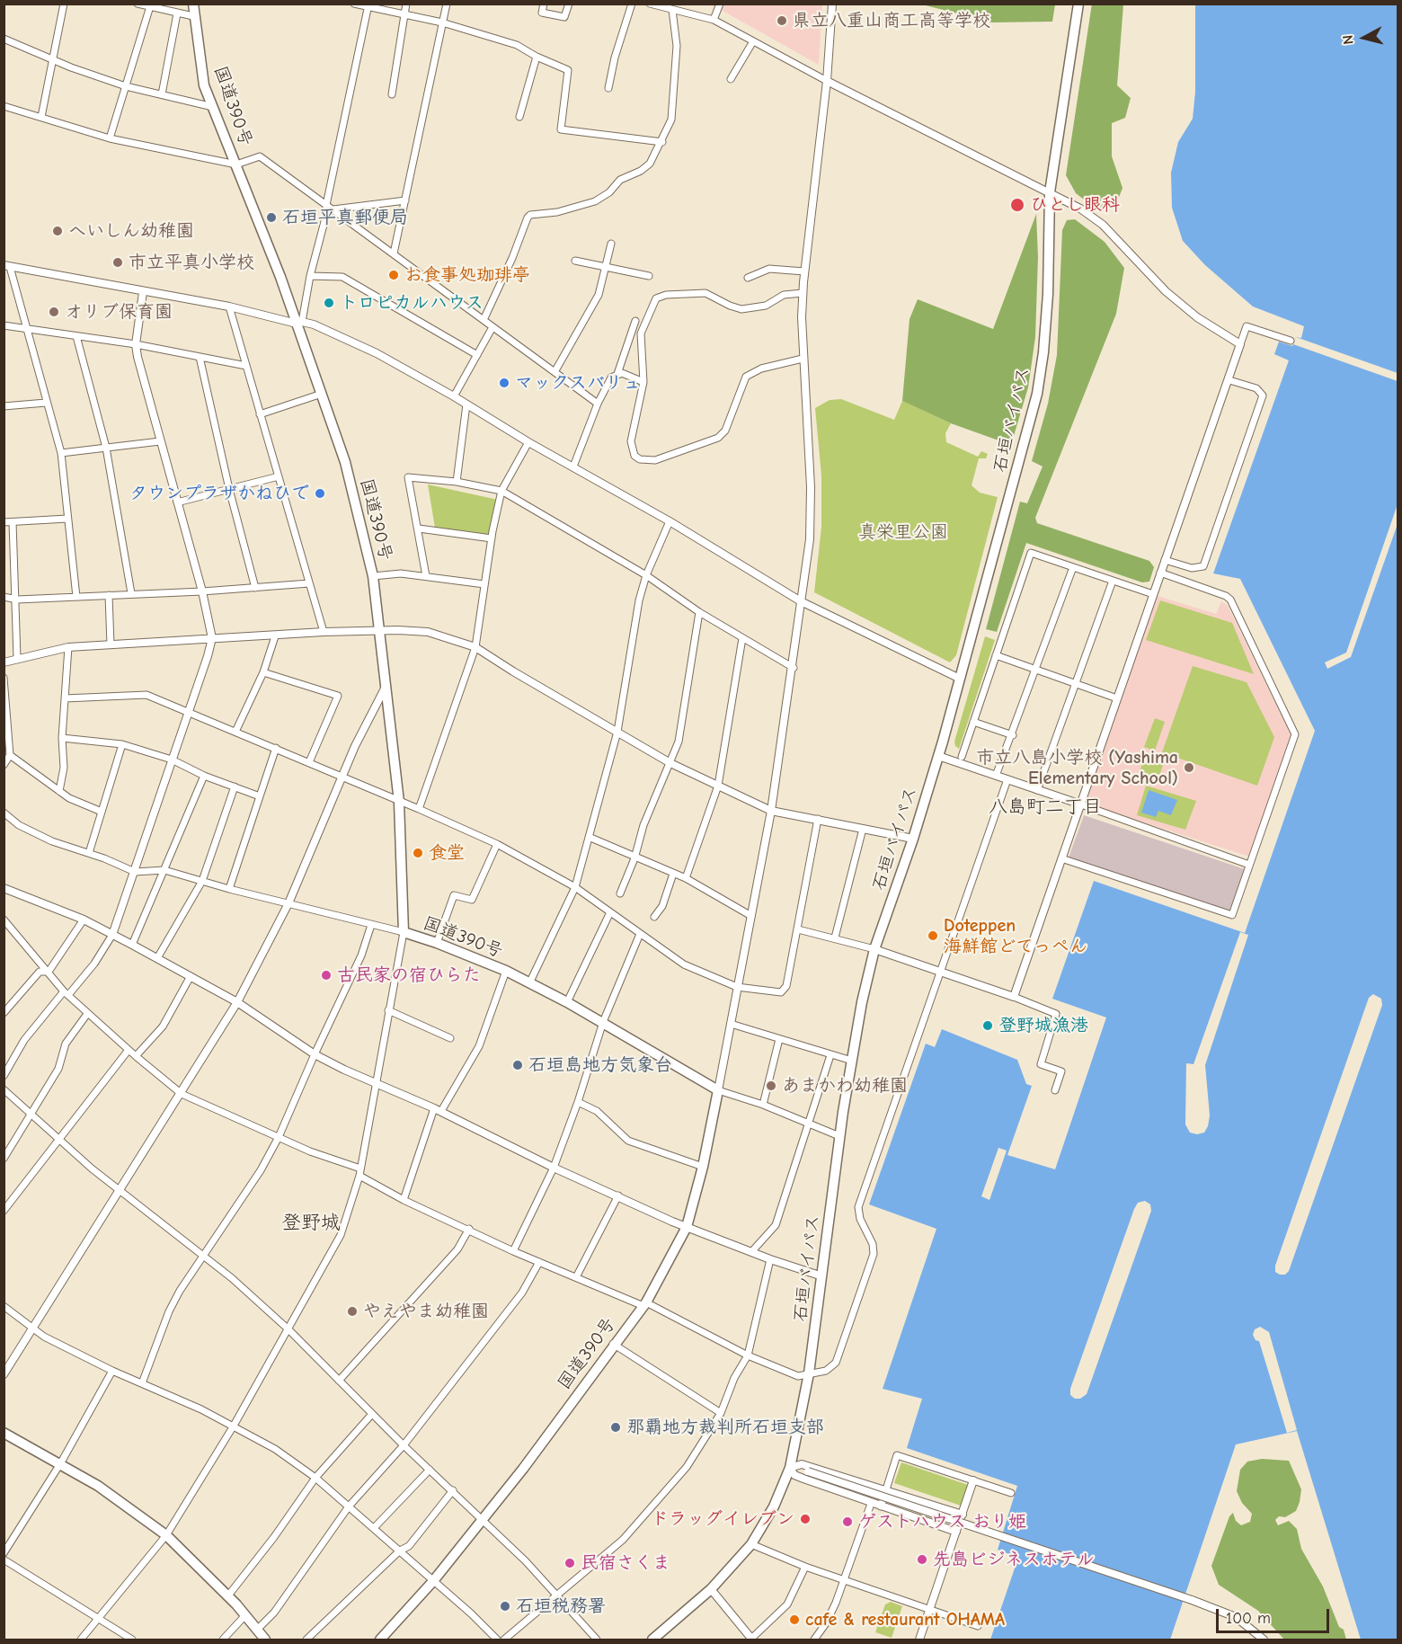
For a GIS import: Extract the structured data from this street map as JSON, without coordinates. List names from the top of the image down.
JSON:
{
  "streets": {
    "main road": ["国道390号", "石垣バイパス"]
  },
  "districts": ["八島町二丁目", "登野城"],
  "parks": ["真栄里公園"],
  "places": [
    "県立八重山商工高等学校",
    "ひとし眼科",
    "石垣平真郵便局",
    "へいしん幼稚園",
    "市立平真小学校",
    "お食事処珈琲亭",
    "トロピカルハウス",
    "オリブ保育園",
    "マックスバリュ",
    "タウンプラザかねひで",
    "市立八島小学校 (Yashima Elementary School)",
    "食堂",
    "Doteppen 海鮮館どてっぺん",
    "古民家の宿ひらた",
    "登野城漁港",
    "石垣島地方気象台",
    "あまかわ幼稚園",
    "やえやま幼稚園",
    "那覇地方裁判所石垣支部",
    "ドラッグイレブン",
    "ゲストハウス おり姫",
    "先島ビジネスホテル",
    "民宿さくま",
    "石垣税務署",
    "cafe & restaurant OHAMA"
  ],
  "scale_bar": "100 m",
  "north": "left"
}
